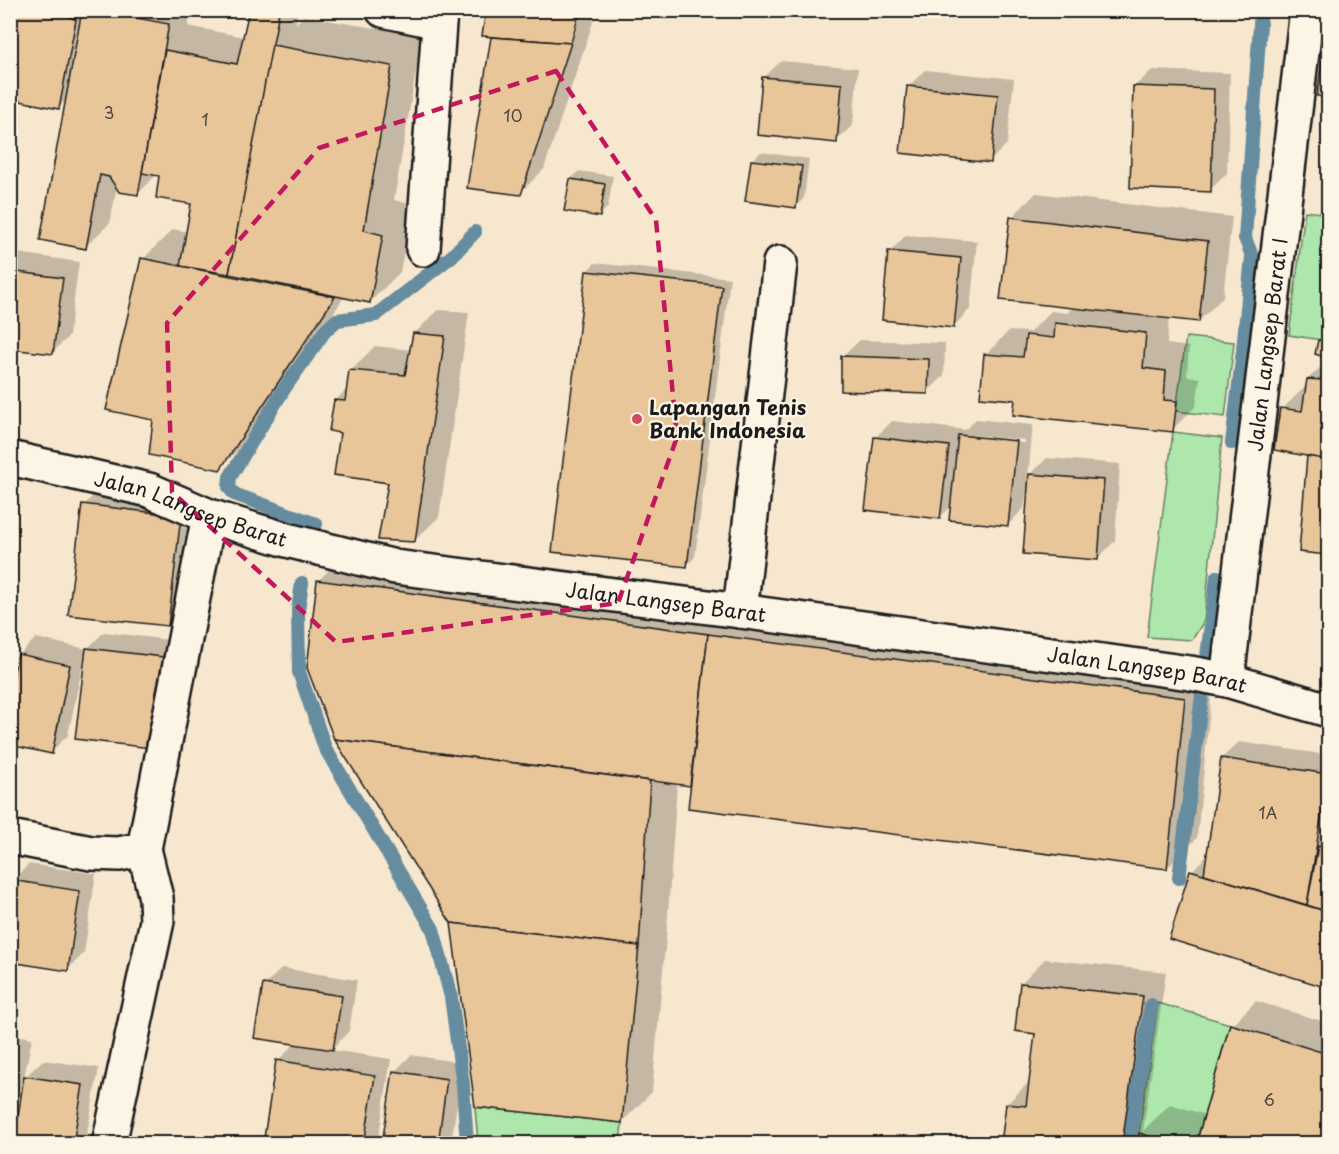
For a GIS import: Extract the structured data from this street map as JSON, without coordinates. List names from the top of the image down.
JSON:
{
  "streets": {
    "street": ["Jalan Langsep Barat I", "Jalan Langsep Barat"]
  },
  "crossings": [
    ["Jalan Langsep Barat I", "Jalan Langsep Barat"]
  ],
  "places": ["Lapangan Tenis Bank Indonesia"],
  "house_numbers": [
    "3",
    "10",
    "1",
    "1A",
    "6"
  ]
}
